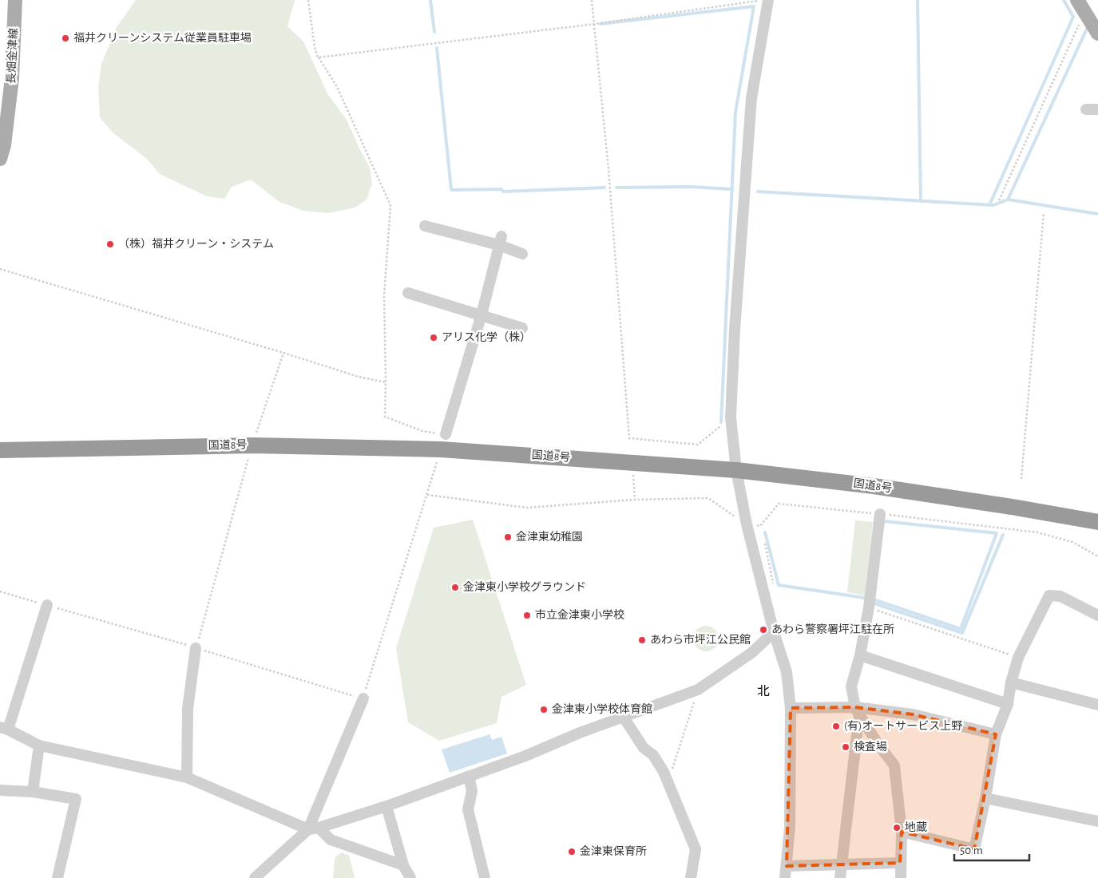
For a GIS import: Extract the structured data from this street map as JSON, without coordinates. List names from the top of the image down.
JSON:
{
  "streets": {
    "highway": ["国道8号"],
    "main road": ["長畑金津線"]
  },
  "districts": ["北"],
  "places": [
    "福井クリーンシステム従業員駐車場",
    "（株）福井クリーン・システム",
    "アリス化学（株）",
    "金津東幼稚園",
    "金津東小学校グラウンド",
    "市立金津東小学校",
    "あわら警察署坪江駐在所",
    "あわら市坪江公民館",
    "金津東小学校体育館",
    "(有)オートサービス上野",
    "検査場",
    "地蔵",
    "金津東保育所"
  ],
  "scale_bar": "50 m"
}
